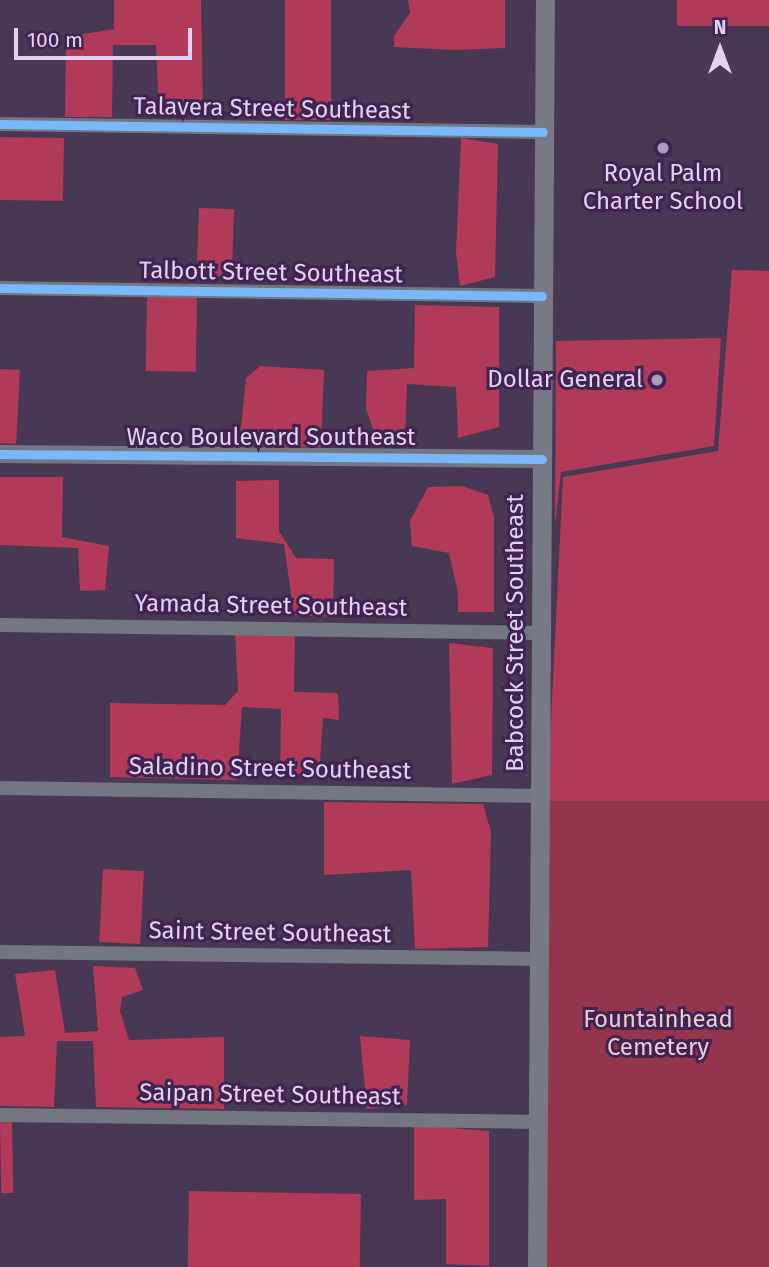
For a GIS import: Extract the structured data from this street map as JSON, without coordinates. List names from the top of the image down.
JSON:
{
  "streets": {
    "main road": ["Babcock Street Southeast"],
    "street": [
      "Talavera Street Southeast",
      "Talbott Street Southeast",
      "Waco Boulevard Southeast",
      "Yamada Street Southeast",
      "Saladino Street Southeast",
      "Saint Street Southeast",
      "Saipan Street Southeast"
    ]
  },
  "crossings": [
    ["Talavera Street Southeast", "Babcock Street Southeast"],
    ["Talbott Street Southeast", "Babcock Street Southeast"],
    ["Waco Boulevard Southeast", "Babcock Street Southeast"],
    ["Yamada Street Southeast", "Babcock Street Southeast"],
    ["Babcock Street Southeast", "Saladino Street Southeast"],
    ["Babcock Street Southeast", "Saint Street Southeast"],
    ["Babcock Street Southeast", "Saipan Street Southeast"]
  ],
  "parks": ["Fountainhead Cemetery"],
  "places": ["Royal Palm Charter School", "Dollar General"],
  "scale_bar": "100 m",
  "north": "top"
}
